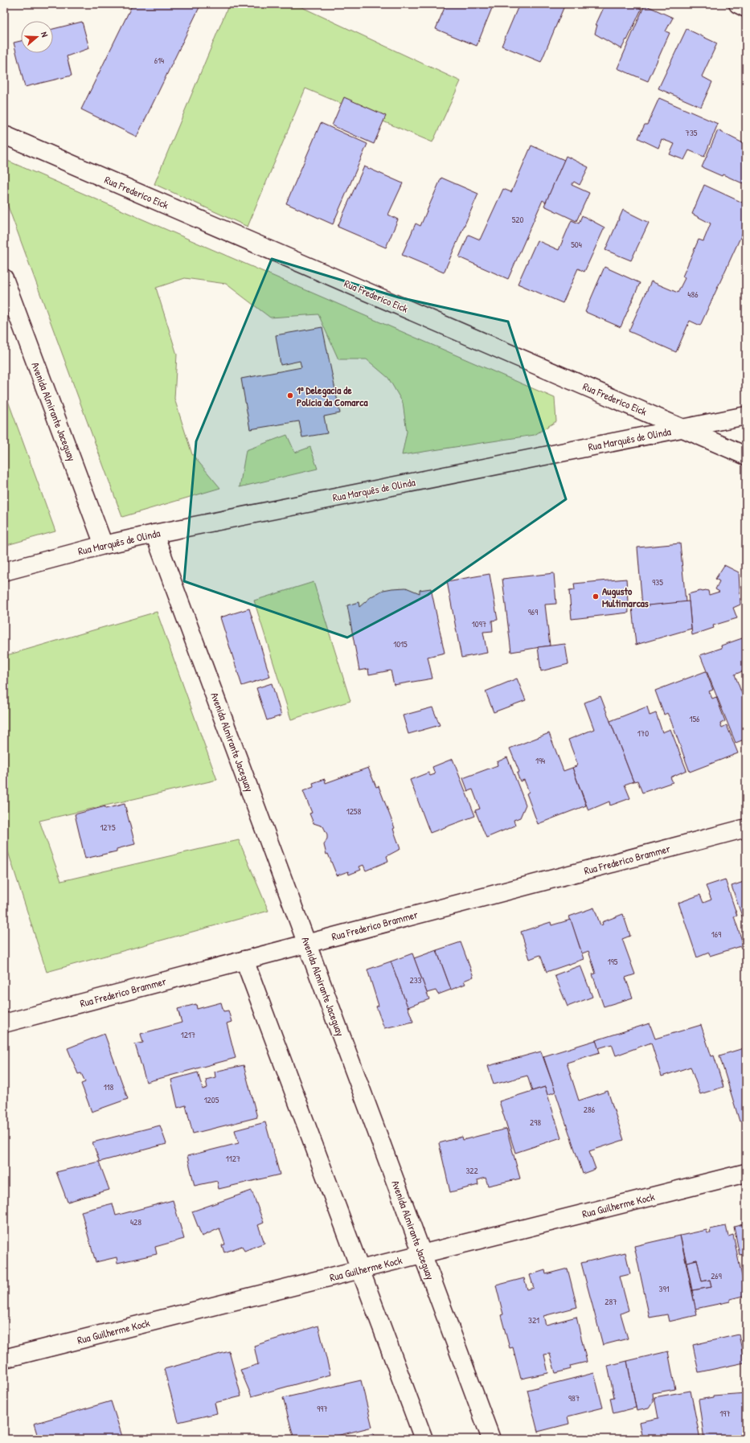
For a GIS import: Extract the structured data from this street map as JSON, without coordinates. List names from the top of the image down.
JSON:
{
  "streets": {
    "street": [
      "Rua Frederico Eick",
      "Avenida Almirante Jaceguay",
      "Rua Marquês de Olinda",
      "Rua Frederico Brammer",
      "Rua Guilherme Kock"
    ]
  },
  "crossings": [
    ["Rua Frederico Eick", "Rua Marquês de Olinda"],
    ["Avenida Almirante Jaceguay", "Rua Marquês de Olinda"],
    ["Avenida Almirante Jaceguay", "Rua Frederico Brammer"],
    ["Avenida Almirante Jaceguay", "Rua Guilherme Kock"]
  ],
  "places": ["1ª Delegacia de Polícia da Comarca", "Augusto Multimarcas"],
  "house_numbers": [
    "614",
    "735",
    "520",
    "504",
    "486",
    "935",
    "969",
    "1097",
    "1015",
    "156",
    "170",
    "194",
    "1258",
    "1275",
    "169",
    "195",
    "233",
    "1217",
    "118",
    "1205",
    "286",
    "298",
    "1127",
    "322",
    "428",
    "269",
    "391",
    "287",
    "321",
    "987",
    "997",
    "197"
  ],
  "north": "right"
}
